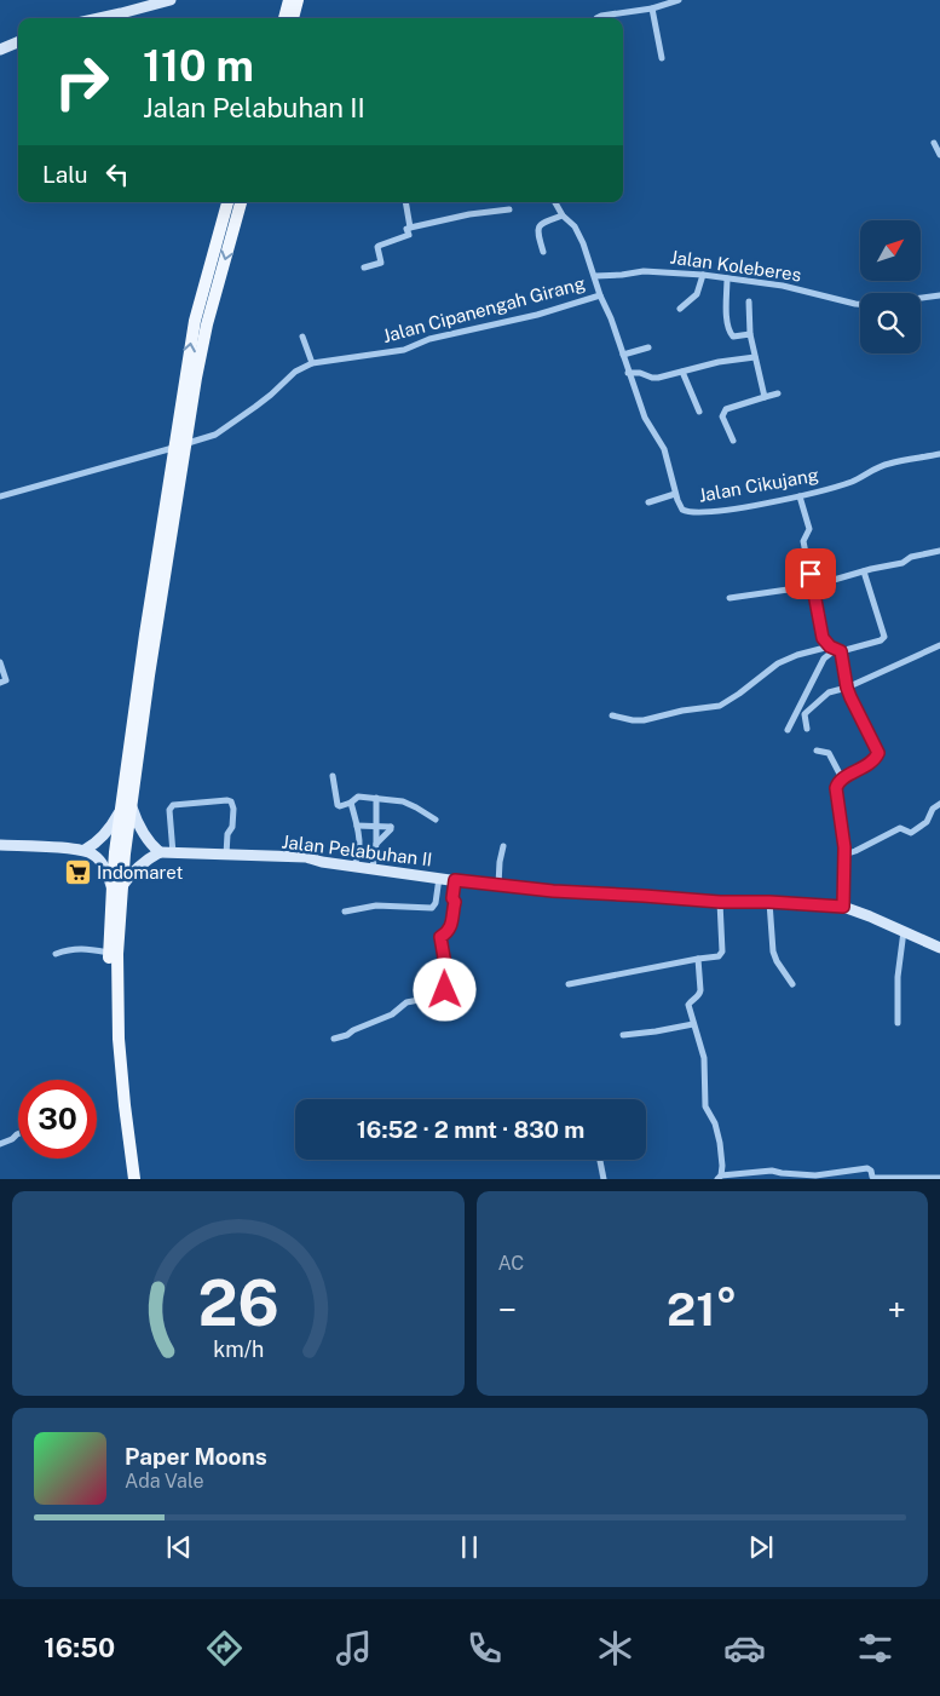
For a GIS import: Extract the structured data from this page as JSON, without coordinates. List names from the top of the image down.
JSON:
{
  "streets": {
    "main road": ["Jalan Pelabuhan II"],
    "street": ["Jalan Koleberes", "Jalan Cipanengah Girang", "Jalan Cikujang"]
  },
  "crossings": [
    ["Jalan Koleberes", "Jalan Cikujang"],
    ["Jalan Cipanengah Girang", "Jalan Cikujang"]
  ],
  "places": {
    "supermarket": ["Indomaret"]
  },
  "north": "top right",
  "page": {
    "turn": ["110 m", "Jalan Pelabuhan II"],
    "then": "Lalu",
    "limit": "30",
    "trip": "16:52 · 2 mnt · 830 m",
    "tile": "AC",
    "heat": ["−", "21°", "+"],
    "song": ["Paper Moons", "Ada Vale"],
    "tabs": "16:50",
    "gauge": ["26", "km/h"]
  }
}
